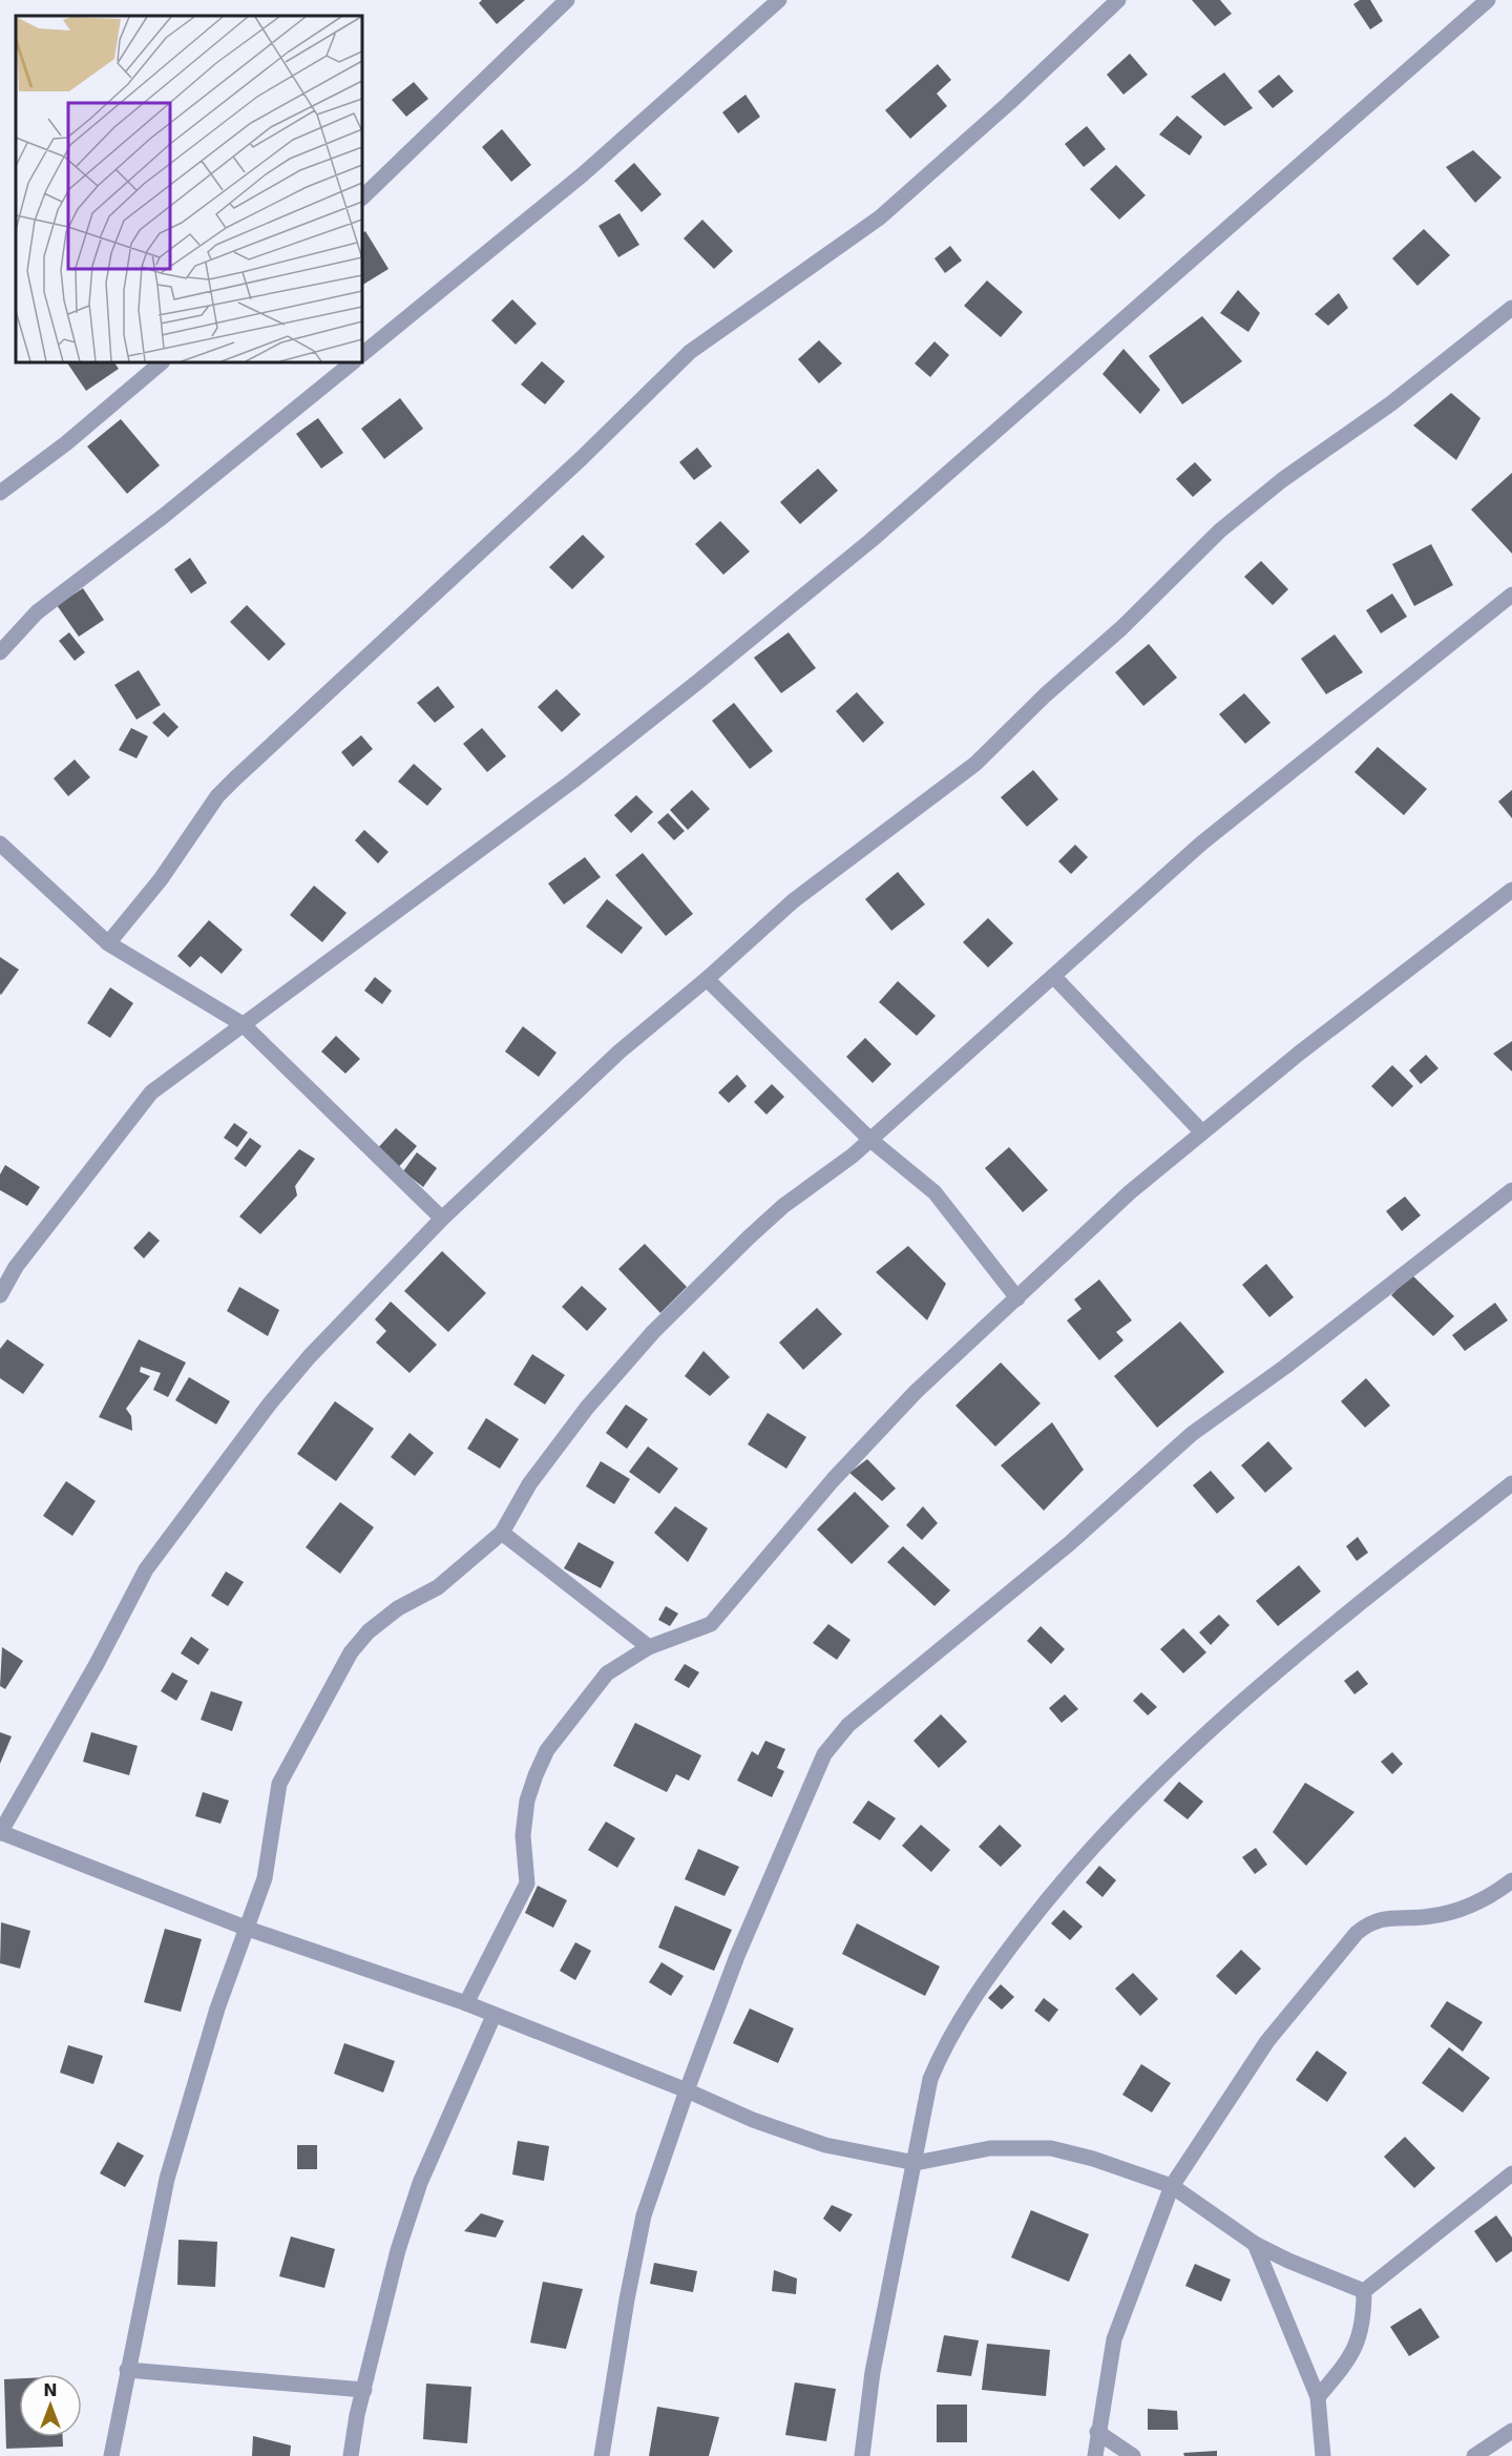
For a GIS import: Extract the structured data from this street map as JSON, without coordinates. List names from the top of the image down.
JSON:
{
  "north": "top"
}
